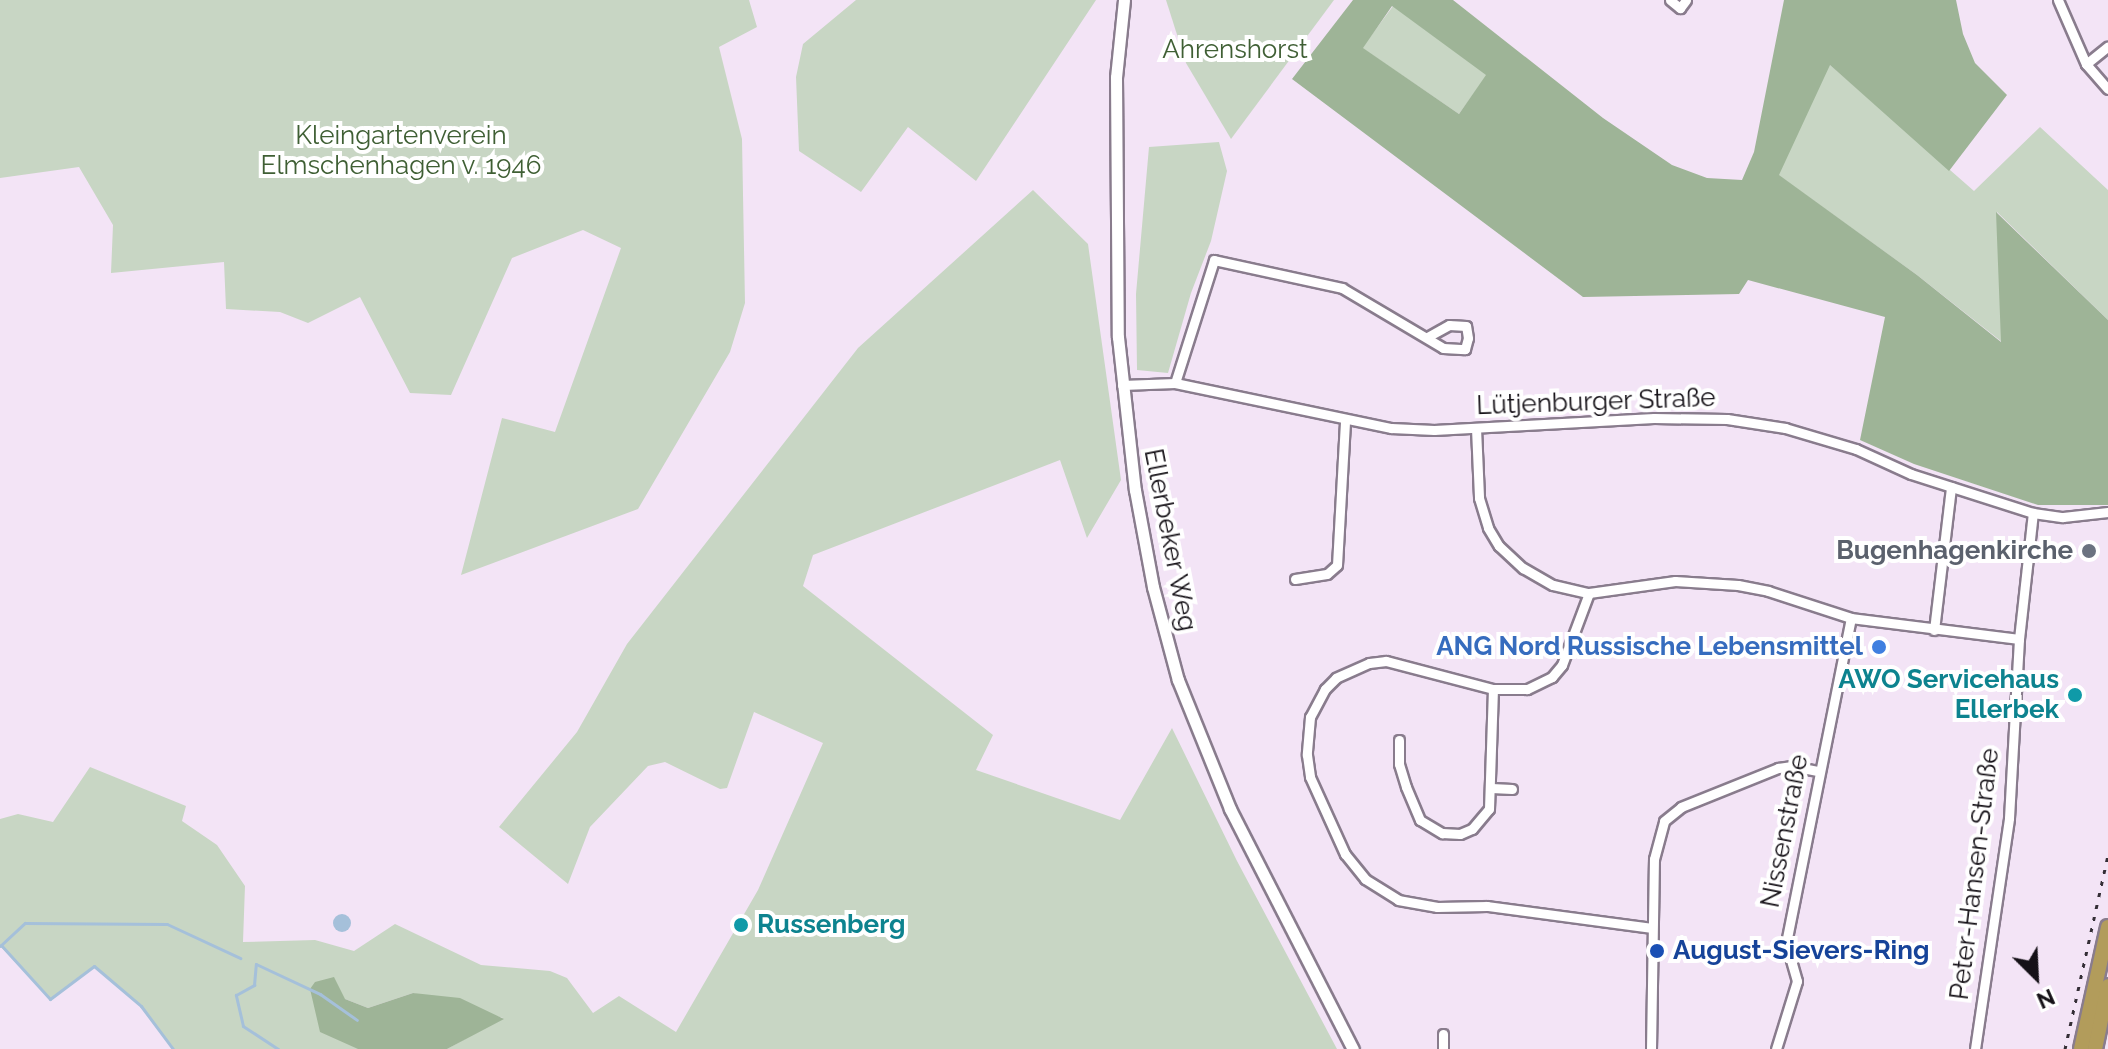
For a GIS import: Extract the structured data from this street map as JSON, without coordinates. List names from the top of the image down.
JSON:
{
  "streets": {
    "street": [
      "Lütjenburger Straße",
      "Ellerbeker Weg",
      "Nissenstraße",
      "Peter-Hansen-Straße"
    ]
  },
  "crossings": [
    ["Lütjenburger Straße", "Ellerbeker Weg"],
    ["Lütjenburger Straße", "Peter-Hansen-Straße"]
  ],
  "parks": ["Ahrenshorst", "Kleingartenverein Elmschenhagen v. 1946"],
  "places": [
    "Bugenhagenkirche",
    "ANG Nord Russische Lebensmittel",
    "AWO Servicehaus Ellerbek",
    "Russenberg",
    "August-Sievers-Ring"
  ],
  "north": "bottom right"
}
